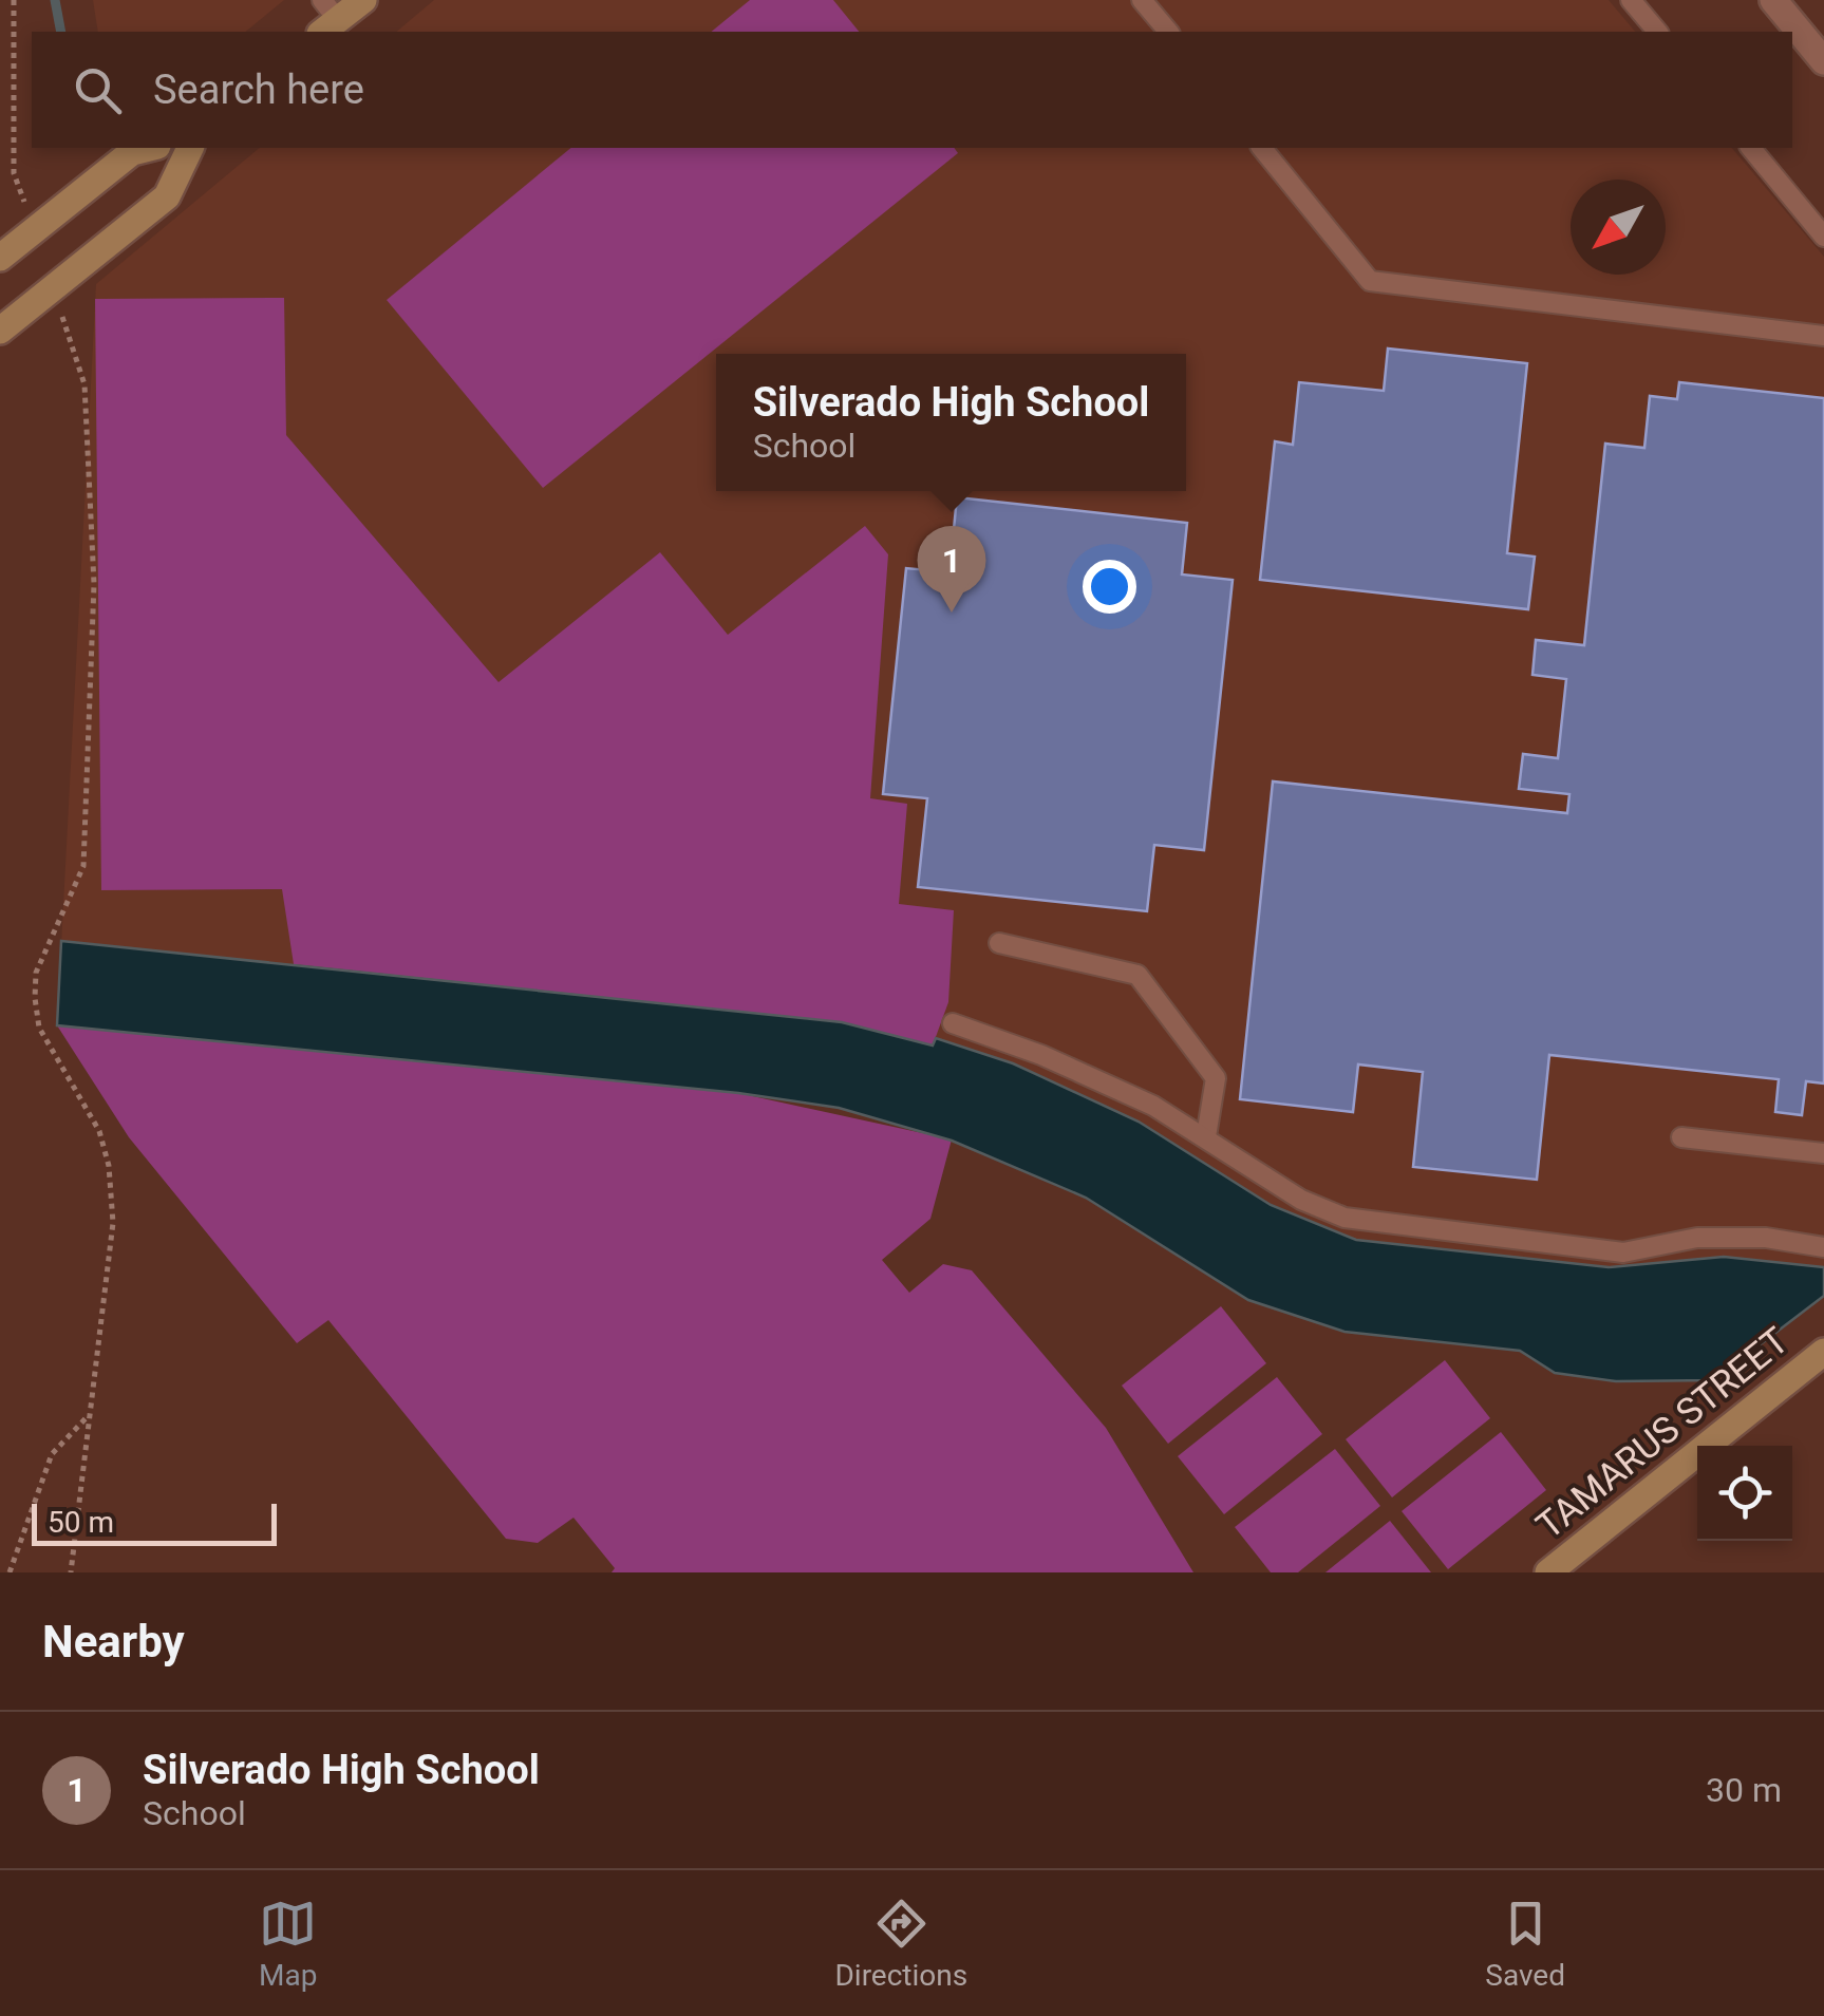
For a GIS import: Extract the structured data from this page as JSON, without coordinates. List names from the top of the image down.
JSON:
{
  "streets": {
    "main road": ["TAMARUS STREET"]
  },
  "scale_bar": "50 m",
  "north": "bottom left",
  "page": {
    "search": "Search here",
    "popup": ["Silverado High School", "School"],
    "pins": "1",
    "scale": "50 m",
    "heading": "Nearby",
    "list": [
      {
        "mark": "1",
        "name": "Silverado High School",
        "note": "School",
        "value": "30 m"
      }
    ],
    "nav": ["Map", "Directions", "Saved"]
  }
}
